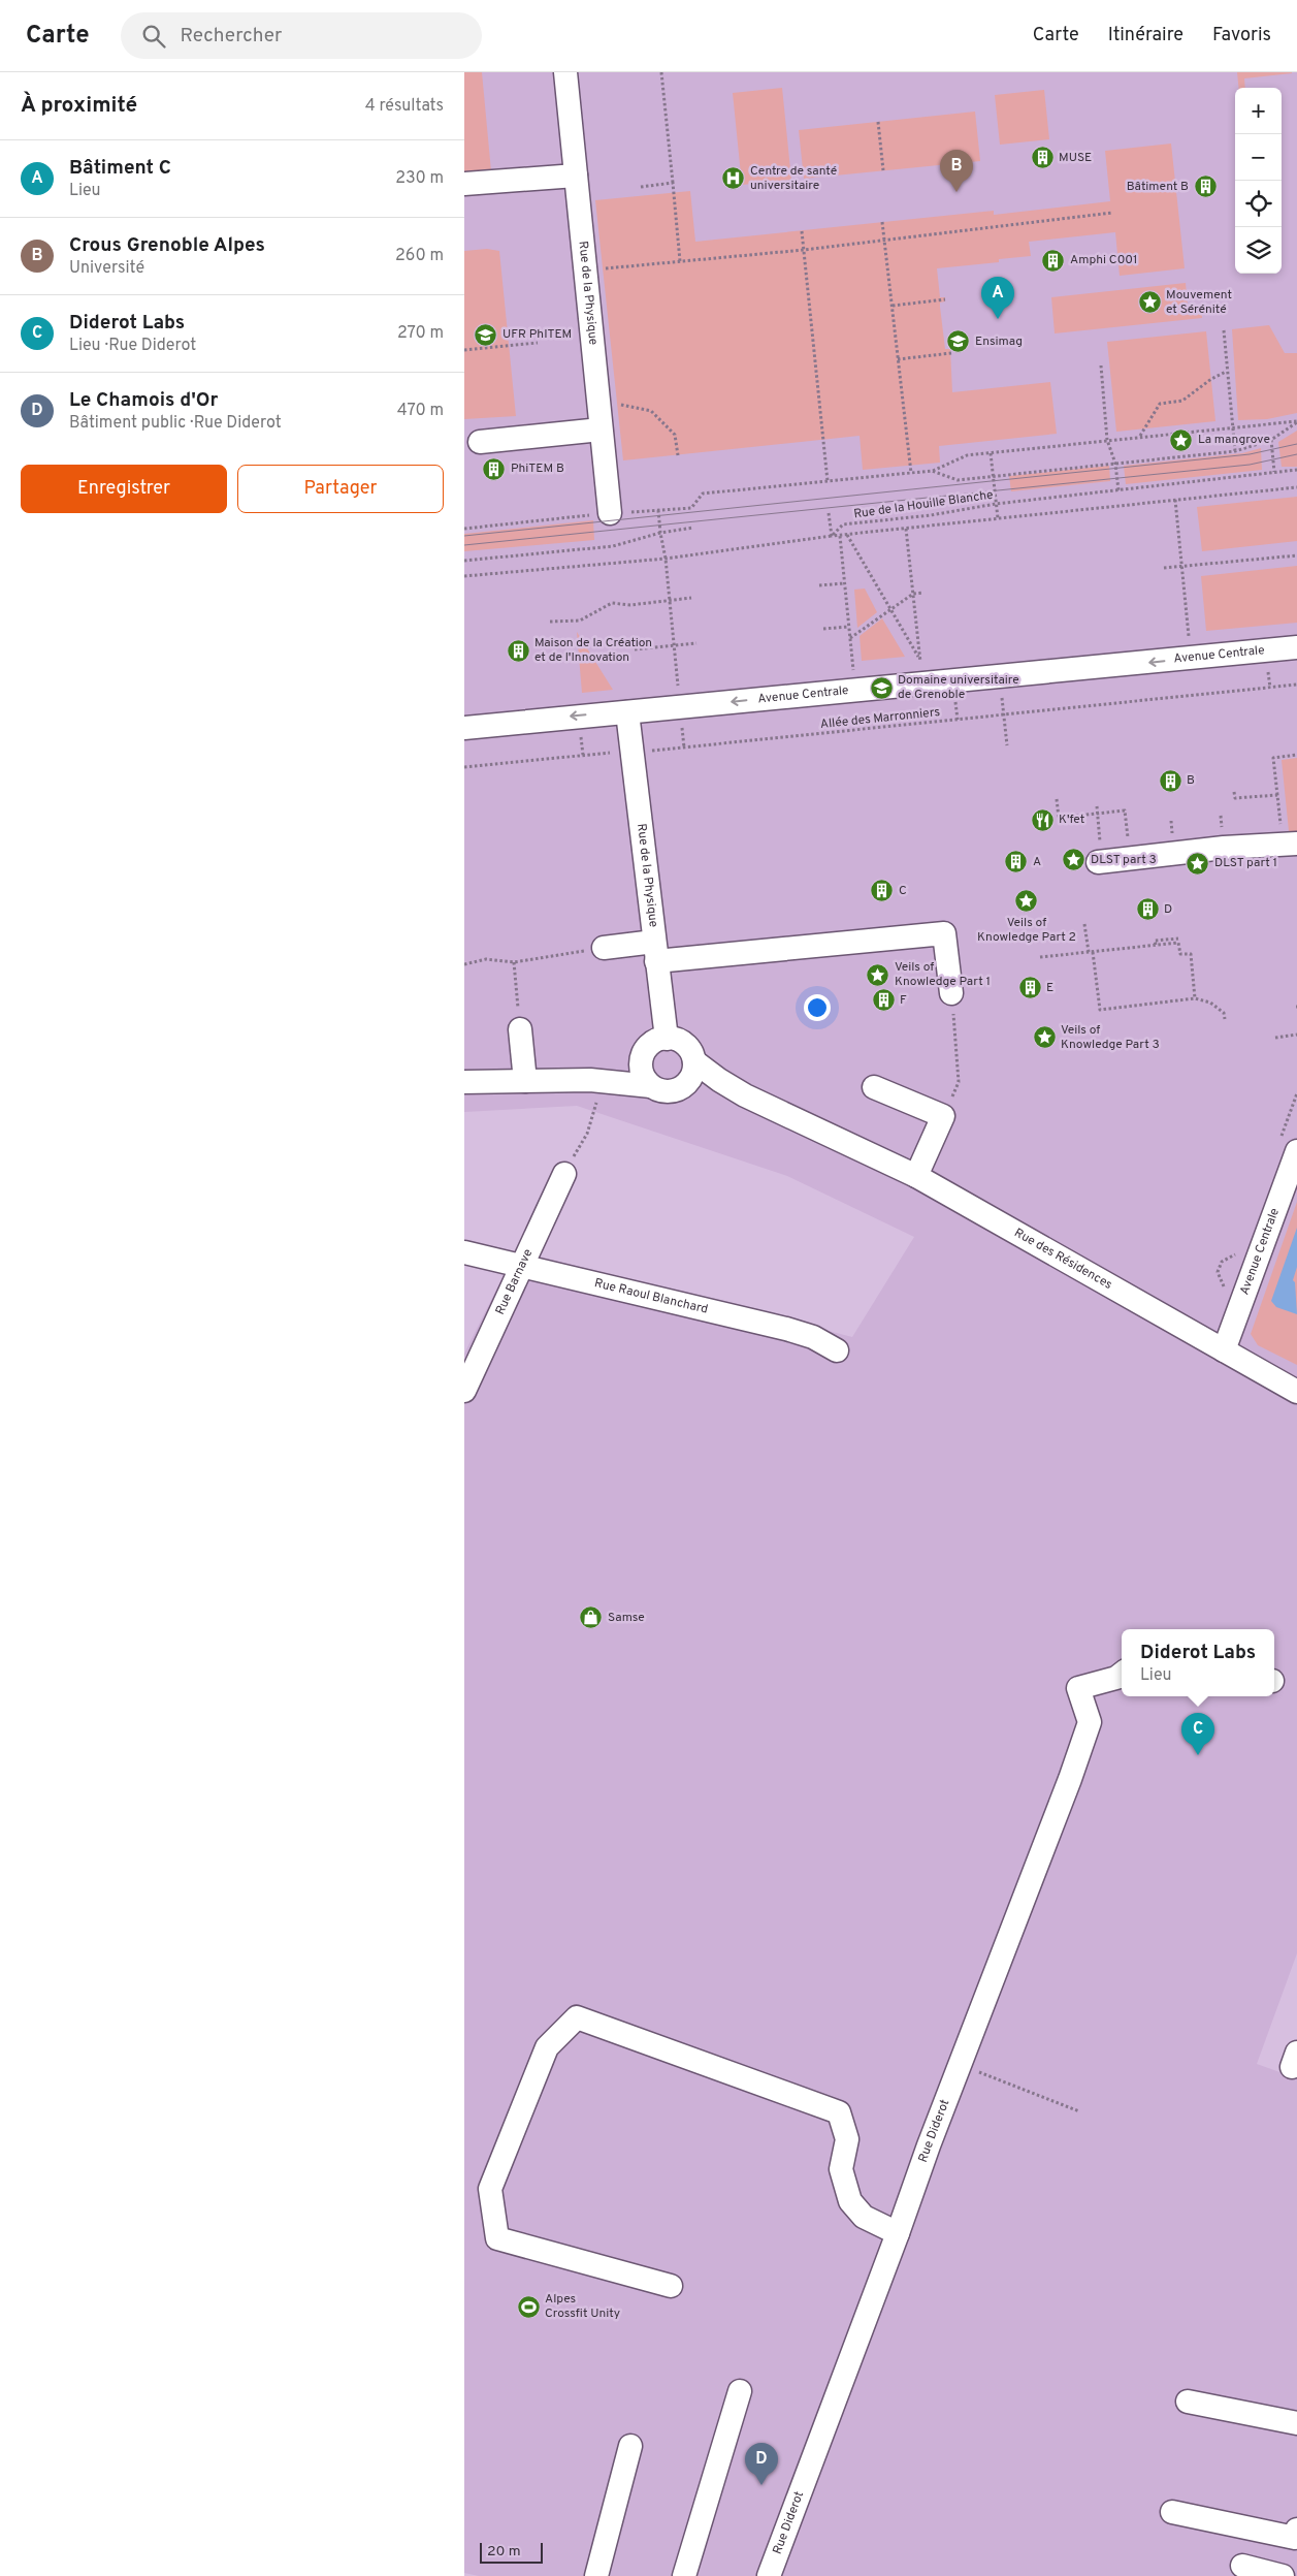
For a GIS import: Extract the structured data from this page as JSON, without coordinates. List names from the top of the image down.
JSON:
{
  "streets": {
    "street": [
      "Rue de la Physique",
      "Avenue Centrale",
      "Rue des Résidences",
      "Rue Barnave",
      "Rue Raoul Blanchard",
      "Rue Diderot"
    ],
    "path": ["Rue de la Houille Blanche", "Allée des Marronniers"]
  },
  "crossings": [
    ["Rue de la Physique", "Avenue Centrale"],
    ["Rue de la Physique", "Allée des Marronniers"],
    ["Rue de la Physique", "Rue des Résidences"],
    ["Avenue Centrale", "Rue des Résidences"],
    ["Rue Barnave", "Rue Raoul Blanchard"]
  ],
  "one_way": ["Avenue Centrale"],
  "places": {
    "building": [
      "MUSE",
      "Bâtiment B",
      "Amphi C001",
      "PhiTEM B",
      "Maison de la Création et de l'Innovation",
      "B",
      "A",
      "C",
      "D",
      "E",
      "F"
    ],
    "hospital": ["Centre de santé universitaire"],
    "place": [
      "Mouvement et Sérénité",
      "La mangrove",
      "DLST part 3",
      "DLST part 1",
      "Veils of Knowledge Part 2",
      "Veils of Knowledge Part 1",
      "Veils of Knowledge Part 3"
    ],
    "school or university": ["UFR PhITEM", "Ensimag", "Domaine universitaire de Grenoble"],
    "restaurant": ["K'fet"],
    "shop": ["Samse"],
    "sports": ["Alpes Crossfit Unity"]
  },
  "scale_bar": "20 m",
  "page": {
    "header": "Carte",
    "search": "Rechercher",
    "nav": ["Carte", "Itinéraire", "Favoris"],
    "heading": ["À proximité", "4 résultats"],
    "map_buttons": ["+", "−"],
    "list": [
      {
        "mark": "A",
        "name": "Bâtiment C",
        "note": "Lieu",
        "value": "230 m"
      },
      {
        "mark": "B",
        "name": "Crous Grenoble Alpes",
        "note": "Université",
        "value": "260 m"
      },
      {
        "mark": "C",
        "name": "Diderot Labs",
        "note": "Lieu · Rue Diderot",
        "value": "270 m"
      },
      {
        "mark": "D",
        "name": "Le Chamois d'Or",
        "note": "Bâtiment public · Rue Diderot",
        "value": "470 m"
      }
    ],
    "pins": [
      "B",
      "A",
      "C",
      "D"
    ],
    "buttons": ["Enregistrer", "Partager"],
    "popup": ["Diderot Labs", "Lieu"],
    "scale": "20 m"
  }
}
